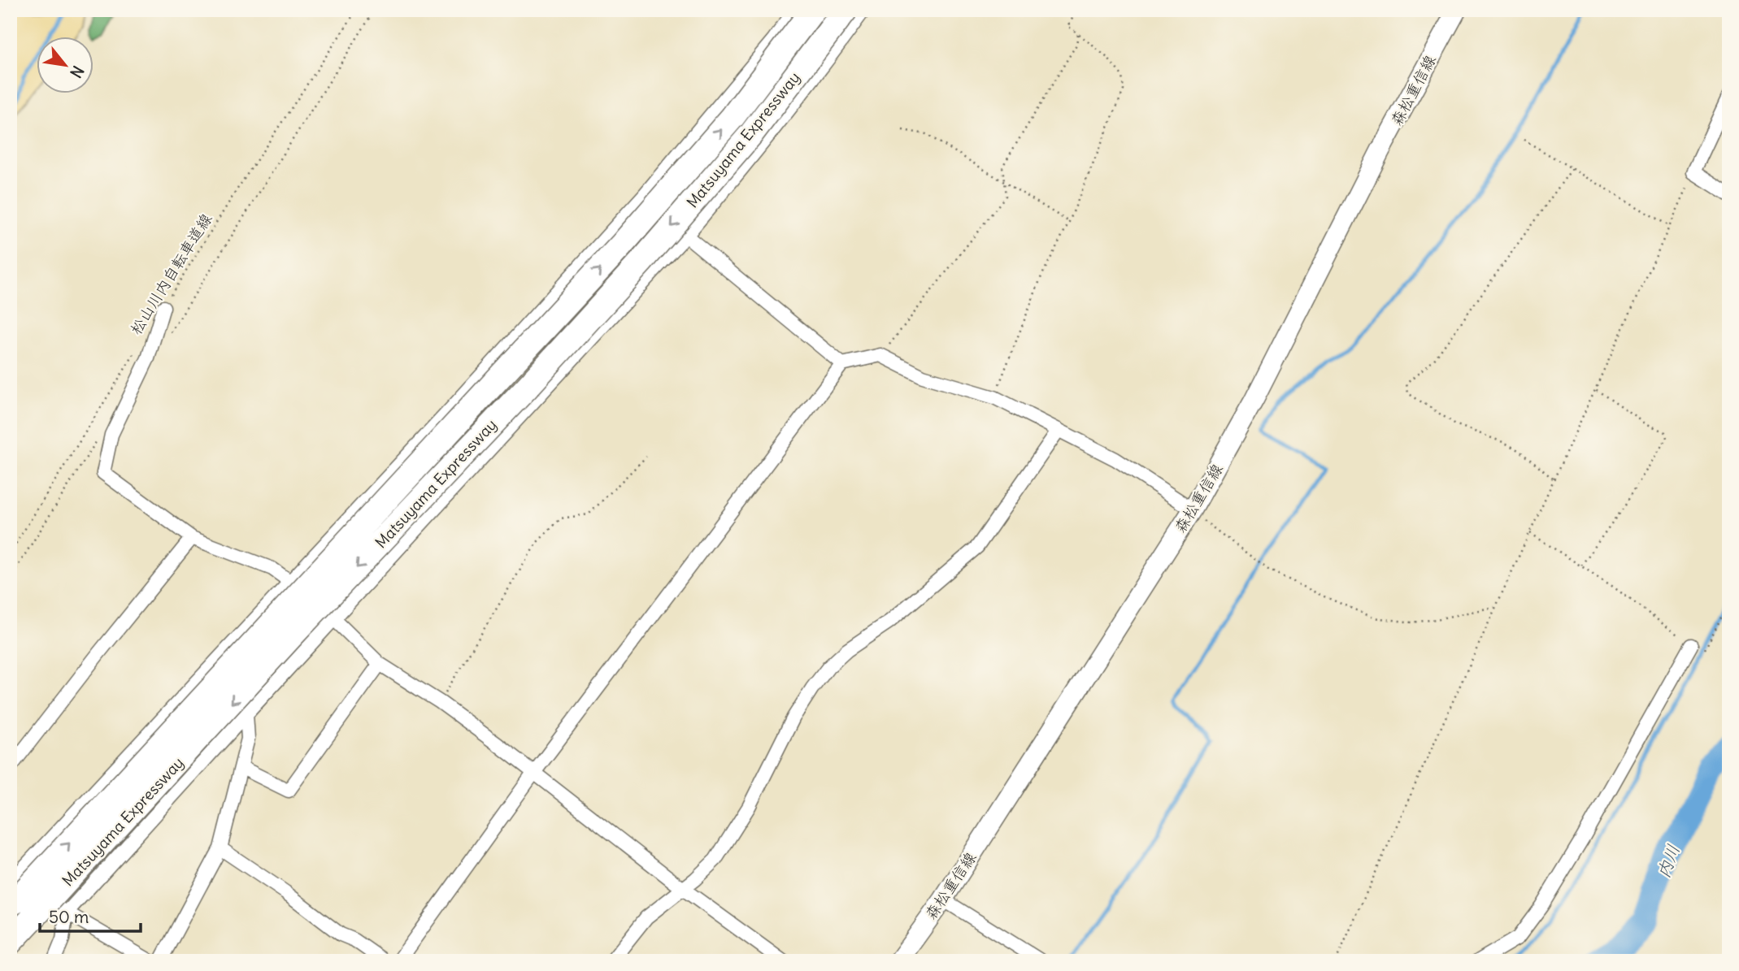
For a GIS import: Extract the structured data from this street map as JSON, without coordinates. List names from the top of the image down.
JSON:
{
  "streets": {
    "highway": ["Matsuyama Expressway"],
    "main road": ["森松重信線"],
    "path": ["松山川内自転車道線"]
  },
  "water": ["内川"],
  "scale_bar": "50 m",
  "north": "bottom right"
}
